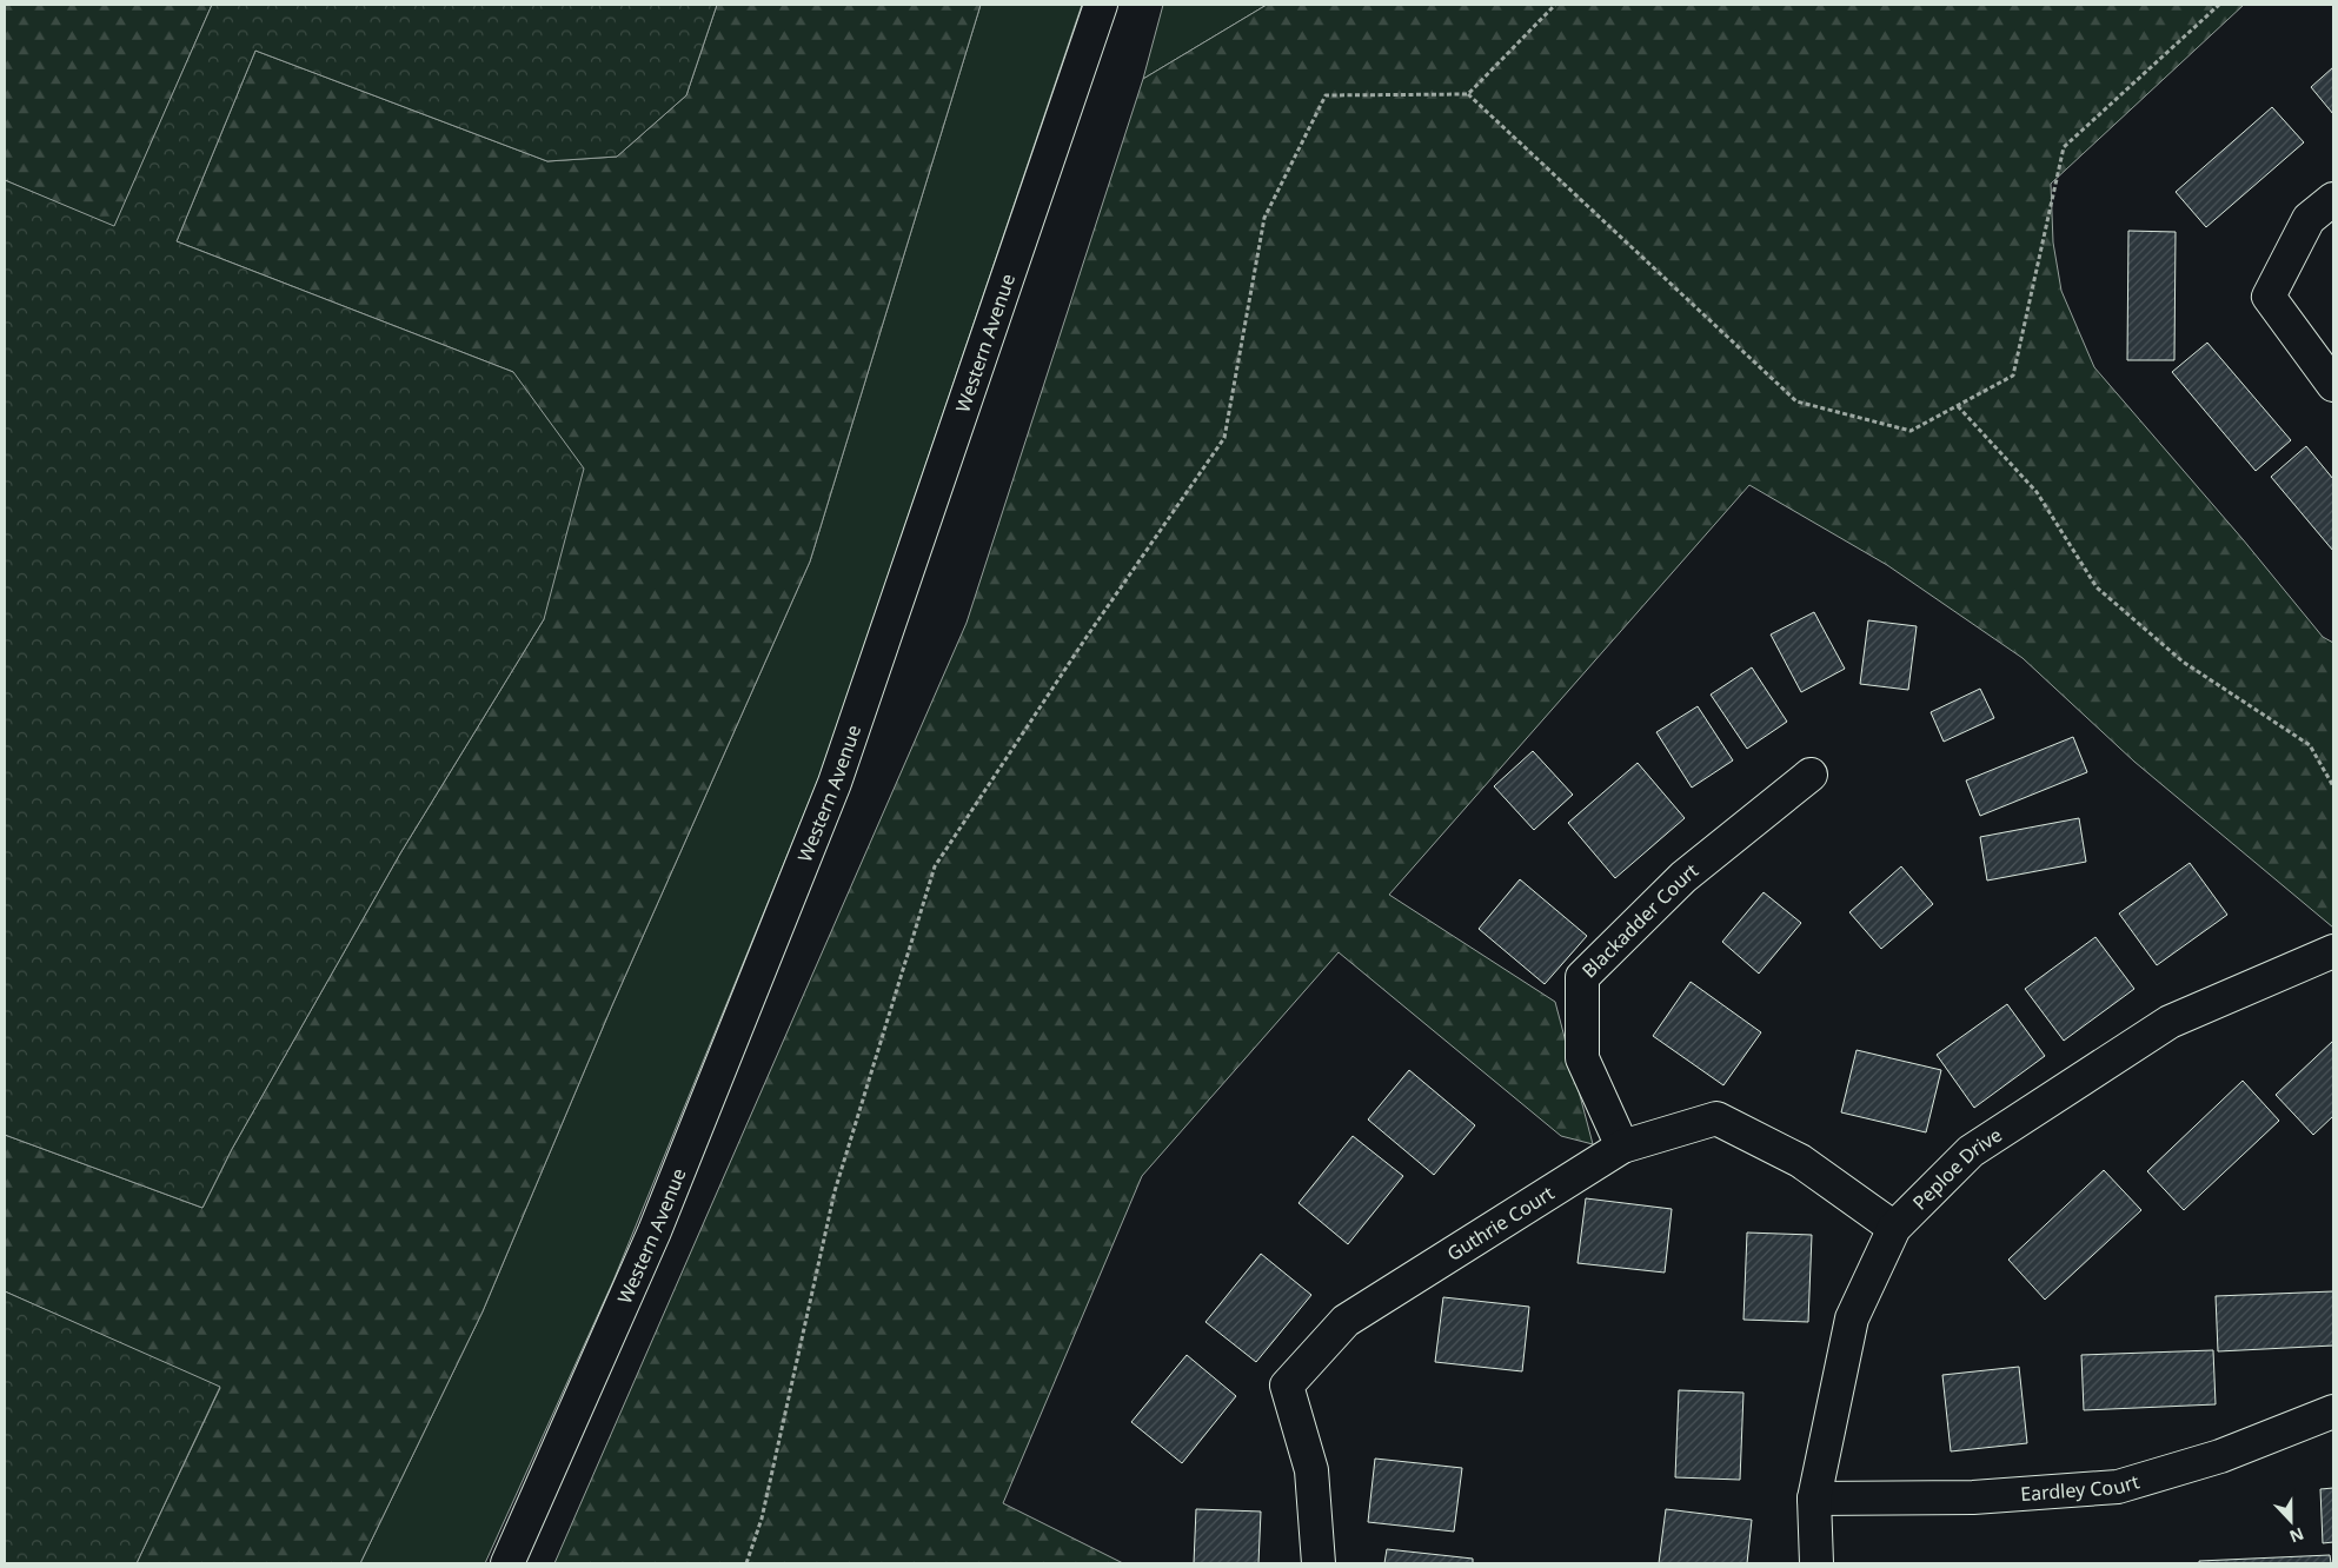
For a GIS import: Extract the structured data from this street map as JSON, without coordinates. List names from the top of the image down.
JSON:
{
  "streets": {
    "street": [
      "Western Avenue",
      "Blackadder Court",
      "Peploe Drive",
      "Guthrie Court",
      "Eardley Court"
    ]
  },
  "crossings": [
    ["Blackadder Court", "Guthrie Court"],
    ["Peploe Drive", "Guthrie Court"],
    ["Peploe Drive", "Eardley Court"]
  ],
  "north": "bottom"
}
